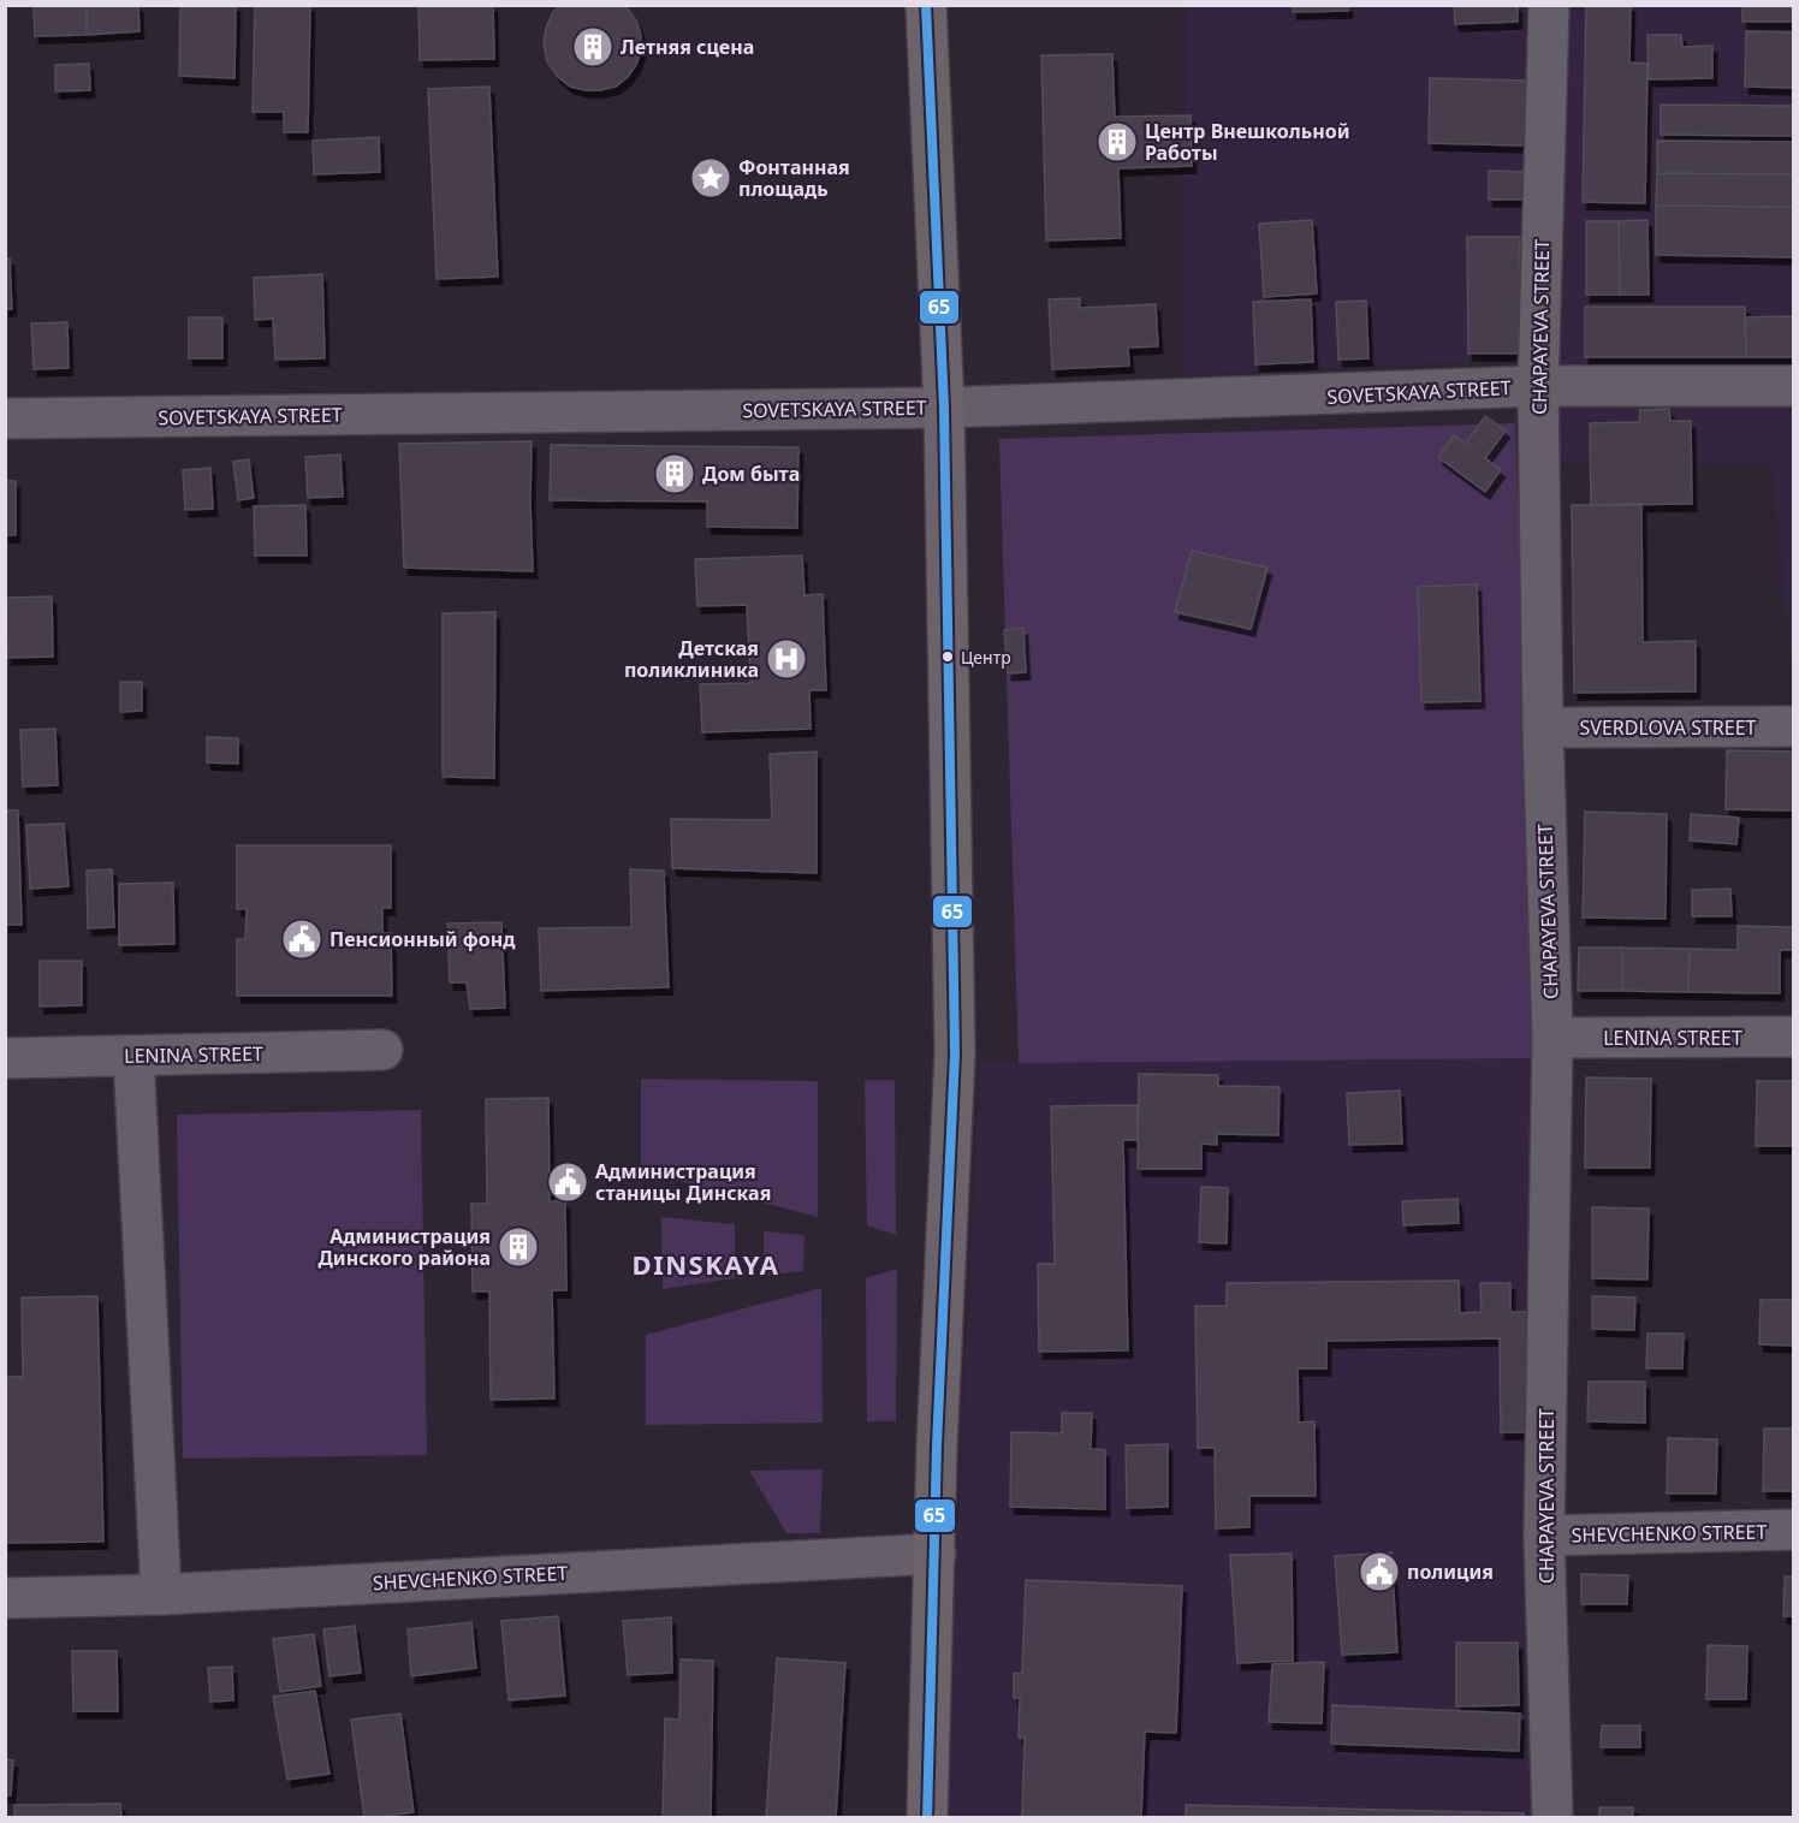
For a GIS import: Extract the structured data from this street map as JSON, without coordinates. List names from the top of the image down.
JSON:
{
  "streets": {
    "street": [
      "CHAPAYEVA STREET",
      "SOVETSKAYA STREET",
      "SVERDLOVA STREET",
      "LENINA STREET",
      "SHEVCHENKO STREET"
    ]
  },
  "crossings": [
    ["CHAPAYEVA STREET", "SOVETSKAYA STREET"],
    ["CHAPAYEVA STREET", "SVERDLOVA STREET"],
    ["CHAPAYEVA STREET", "LENINA STREET"],
    ["CHAPAYEVA STREET", "SHEVCHENKO STREET"]
  ],
  "districts": ["DINSKAYA"],
  "places": {
    "building": [
      "Летняя сцена",
      "Центр Внешкольной Работы",
      "Дом быта",
      "Администрация Динского района"
    ],
    "place": ["Фонтанная площадь"],
    "other": ["Центр"],
    "hospital": ["Детская поликлиника"],
    "public building": ["Пенсионный фонд", "Администрация станицы Динская", "полиция"]
  },
  "lines": ["transit line 65"]
}
